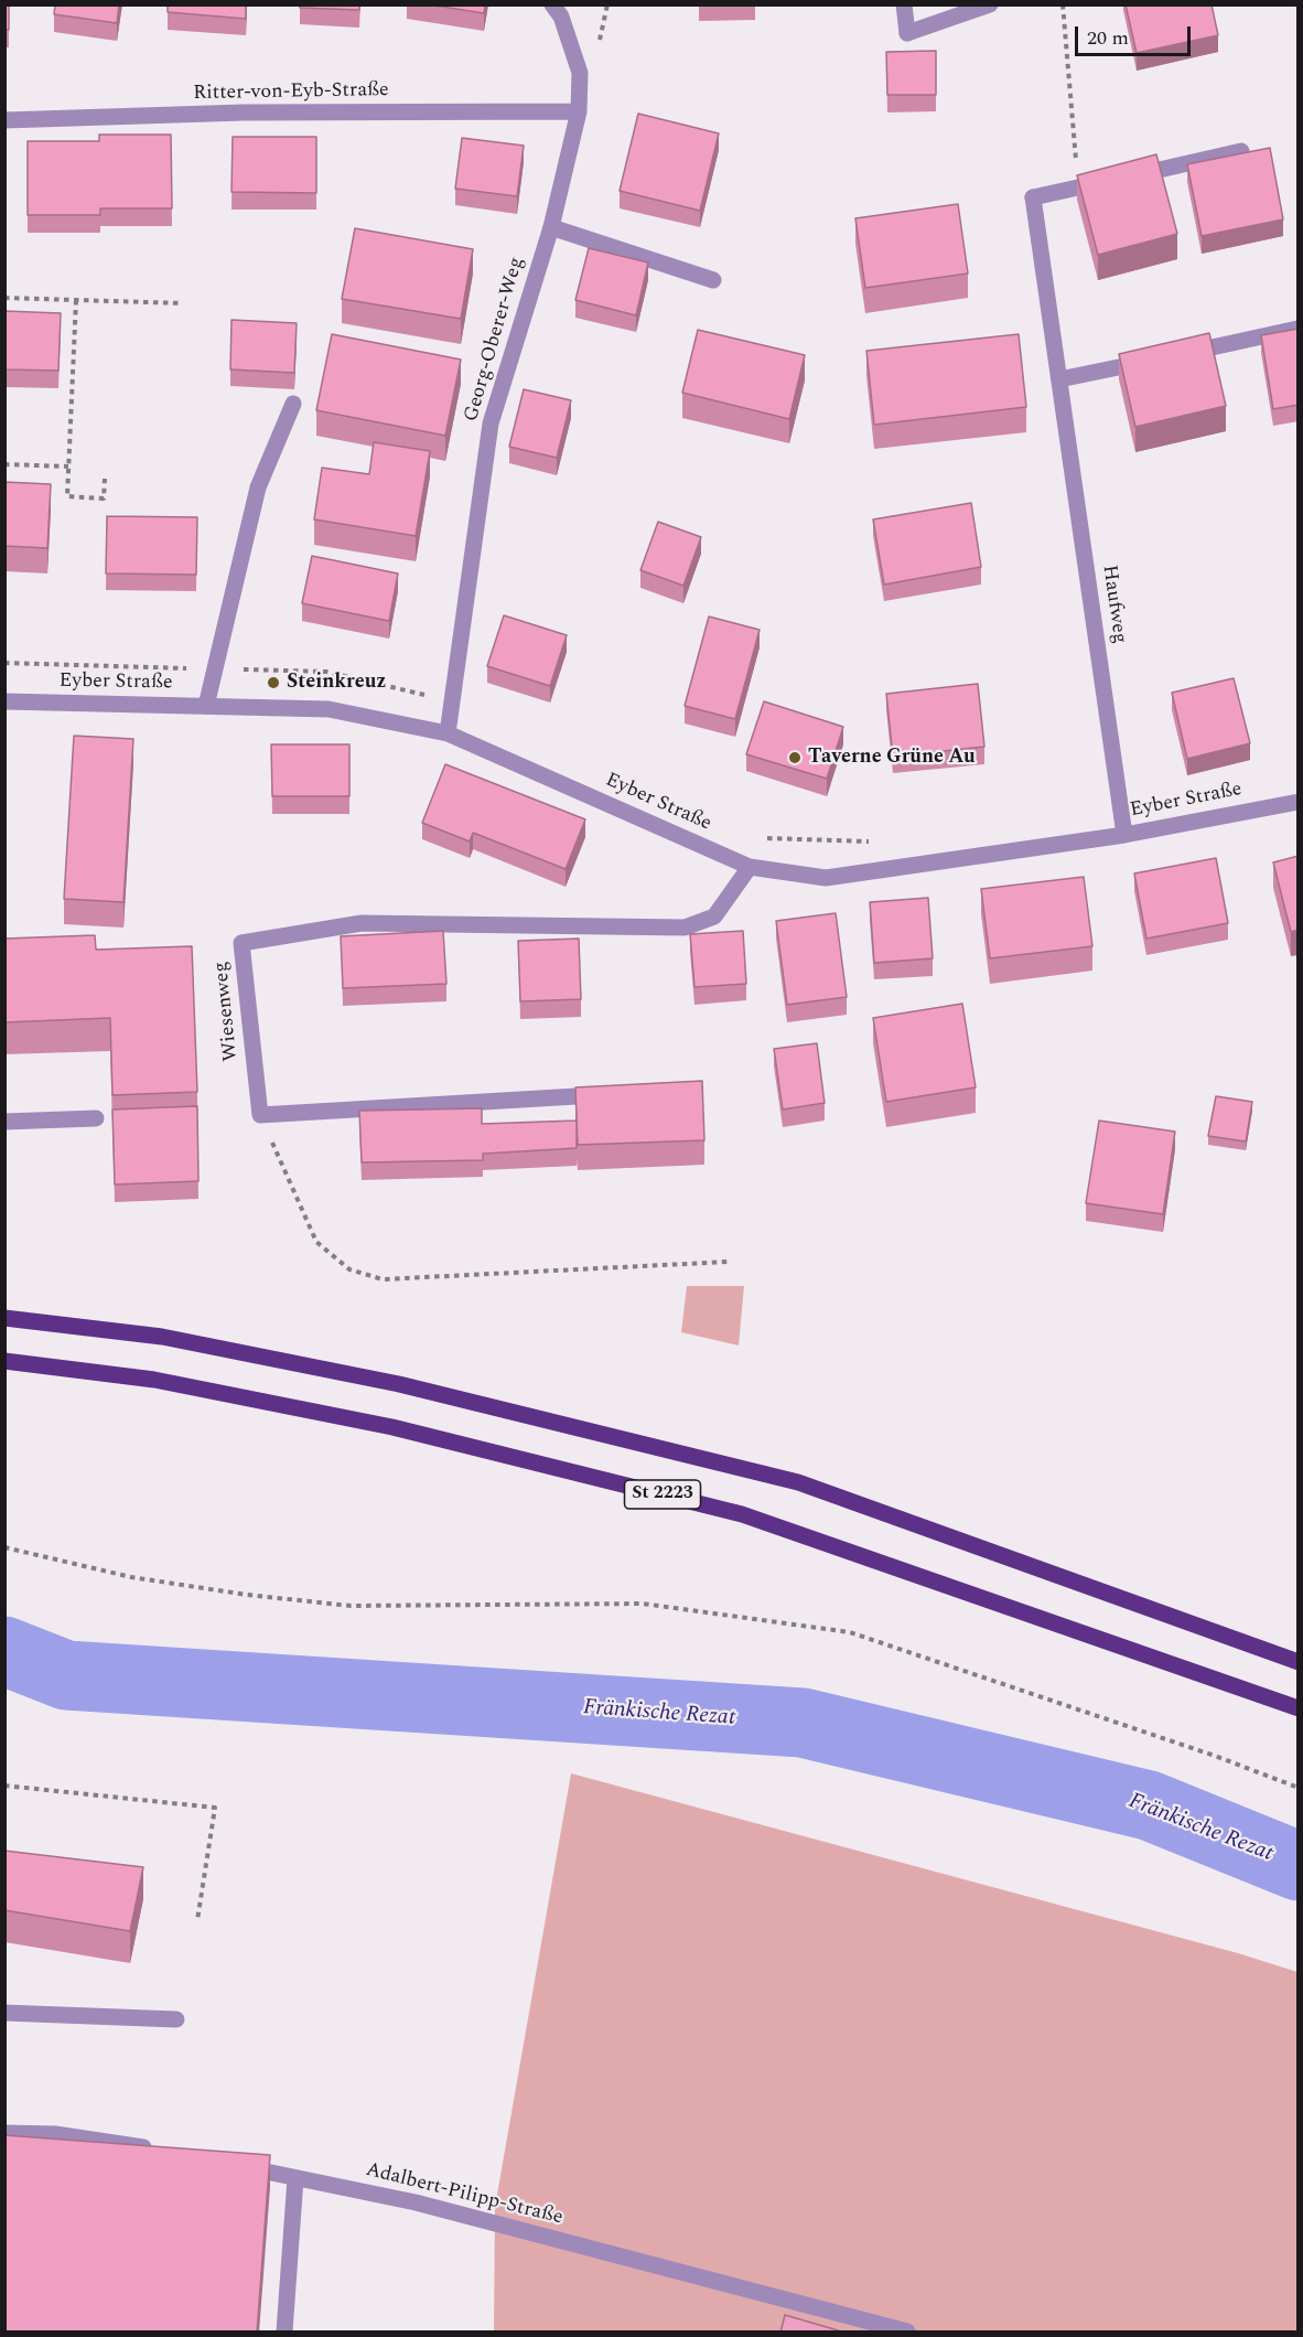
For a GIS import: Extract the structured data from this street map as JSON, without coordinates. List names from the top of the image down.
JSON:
{
  "streets": {
    "main road": ["St 2223"],
    "street": [
      "Ritter-von-Eyb-Straße",
      "Georg-Oberer-Weg",
      "Haufweg",
      "Eyber Straße",
      "Wiesenweg",
      "Adalbert-Pilipp-Straße"
    ]
  },
  "crossings": [
    ["Ritter-von-Eyb-Straße", "Georg-Oberer-Weg"],
    ["Georg-Oberer-Weg", "Eyber Straße"],
    ["Haufweg", "Eyber Straße"],
    ["Eyber Straße", "Wiesenweg"]
  ],
  "water": ["Fränkische Rezat"],
  "places": ["Steinkreuz", "Taverne Grüne Au"],
  "scale_bar": "20 m"
}
